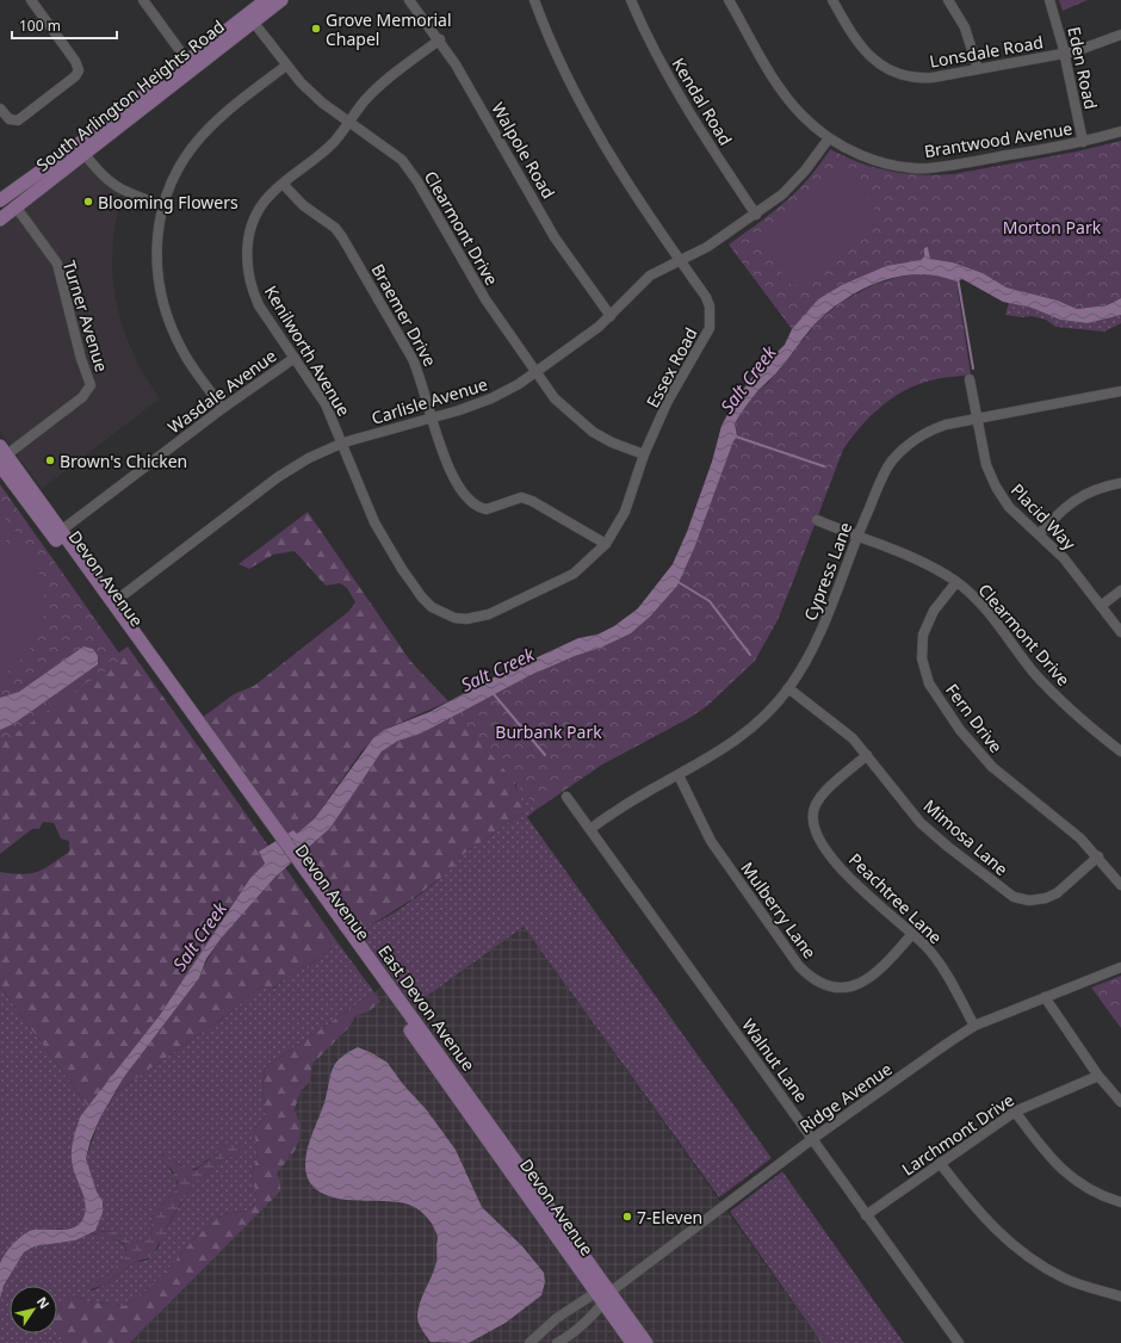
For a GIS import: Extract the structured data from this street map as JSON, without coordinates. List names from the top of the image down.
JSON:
{
  "streets": {
    "main road": ["South Arlington Heights Road", "Devon Avenue", "East Devon Avenue"],
    "street": [
      "Lonsdale Road",
      "Eden Road",
      "Kendal Road",
      "Brantwood Avenue",
      "Walpole Road",
      "Clearmont Drive",
      "Braemer Drive",
      "Turner Avenue",
      "Kenilworth Avenue",
      "Essex Road",
      "Wasdale Avenue",
      "Carlisle Avenue",
      "Placid Way",
      "Cypress Lane",
      "Fern Drive",
      "Mimosa Lane",
      "Peachtree Lane",
      "Mulberry Lane",
      "Walnut Lane",
      "Ridge Avenue",
      "Larchmont Drive"
    ]
  },
  "crossings": [
    ["Lonsdale Road", "Eden Road"],
    ["Eden Road", "Brantwood Avenue"],
    ["South Arlington Heights Road", "Clearmont Drive"],
    ["South Arlington Heights Road", "Turner Avenue"],
    ["Kendal Road", "Carlisle Avenue"],
    ["Brantwood Avenue", "Carlisle Avenue"],
    ["Walpole Road", "Kenilworth Avenue"],
    ["Walpole Road", "Carlisle Avenue"],
    ["Clearmont Drive", "Kenilworth Avenue"],
    ["Clearmont Drive", "Essex Road"],
    ["Clearmont Drive", "Carlisle Avenue"],
    ["Clearmont Drive", "Cypress Lane"],
    ["Clearmont Drive", "Fern Drive"],
    ["Braemer Drive", "Kenilworth Avenue"],
    ["Braemer Drive", "Essex Road"],
    ["Braemer Drive", "Carlisle Avenue"],
    ["Turner Avenue", "Devon Avenue"],
    ["Kenilworth Avenue", "Essex Road"],
    ["Kenilworth Avenue", "Wasdale Avenue"],
    ["Kenilworth Avenue", "Carlisle Avenue"],
    ["Essex Road", "Carlisle Avenue"],
    ["Wasdale Avenue", "Devon Avenue"],
    ["Carlisle Avenue", "Devon Avenue"],
    ["Placid Way", "Cypress Lane"],
    ["Cypress Lane", "Mimosa Lane"],
    ["Cypress Lane", "Mulberry Lane"],
    ["Cypress Lane", "Walnut Lane"],
    ["Devon Avenue", "East Devon Avenue"],
    ["Fern Drive", "Mimosa Lane"],
    ["Mimosa Lane", "Peachtree Lane"],
    ["Peachtree Lane", "Mulberry Lane"],
    ["Peachtree Lane", "Ridge Avenue"],
    ["East Devon Avenue", "Ridge Avenue"],
    ["Walnut Lane", "Ridge Avenue"],
    ["Walnut Lane", "Larchmont Drive"]
  ],
  "water": ["Salt Creek"],
  "parks": ["Morton Park", "Burbank Park"],
  "places": [
    "Grove Memorial Chapel",
    "Blooming Flowers",
    "Brown's Chicken",
    "7-Eleven"
  ],
  "scale_bar": "100 m",
  "north": "top right"
}
